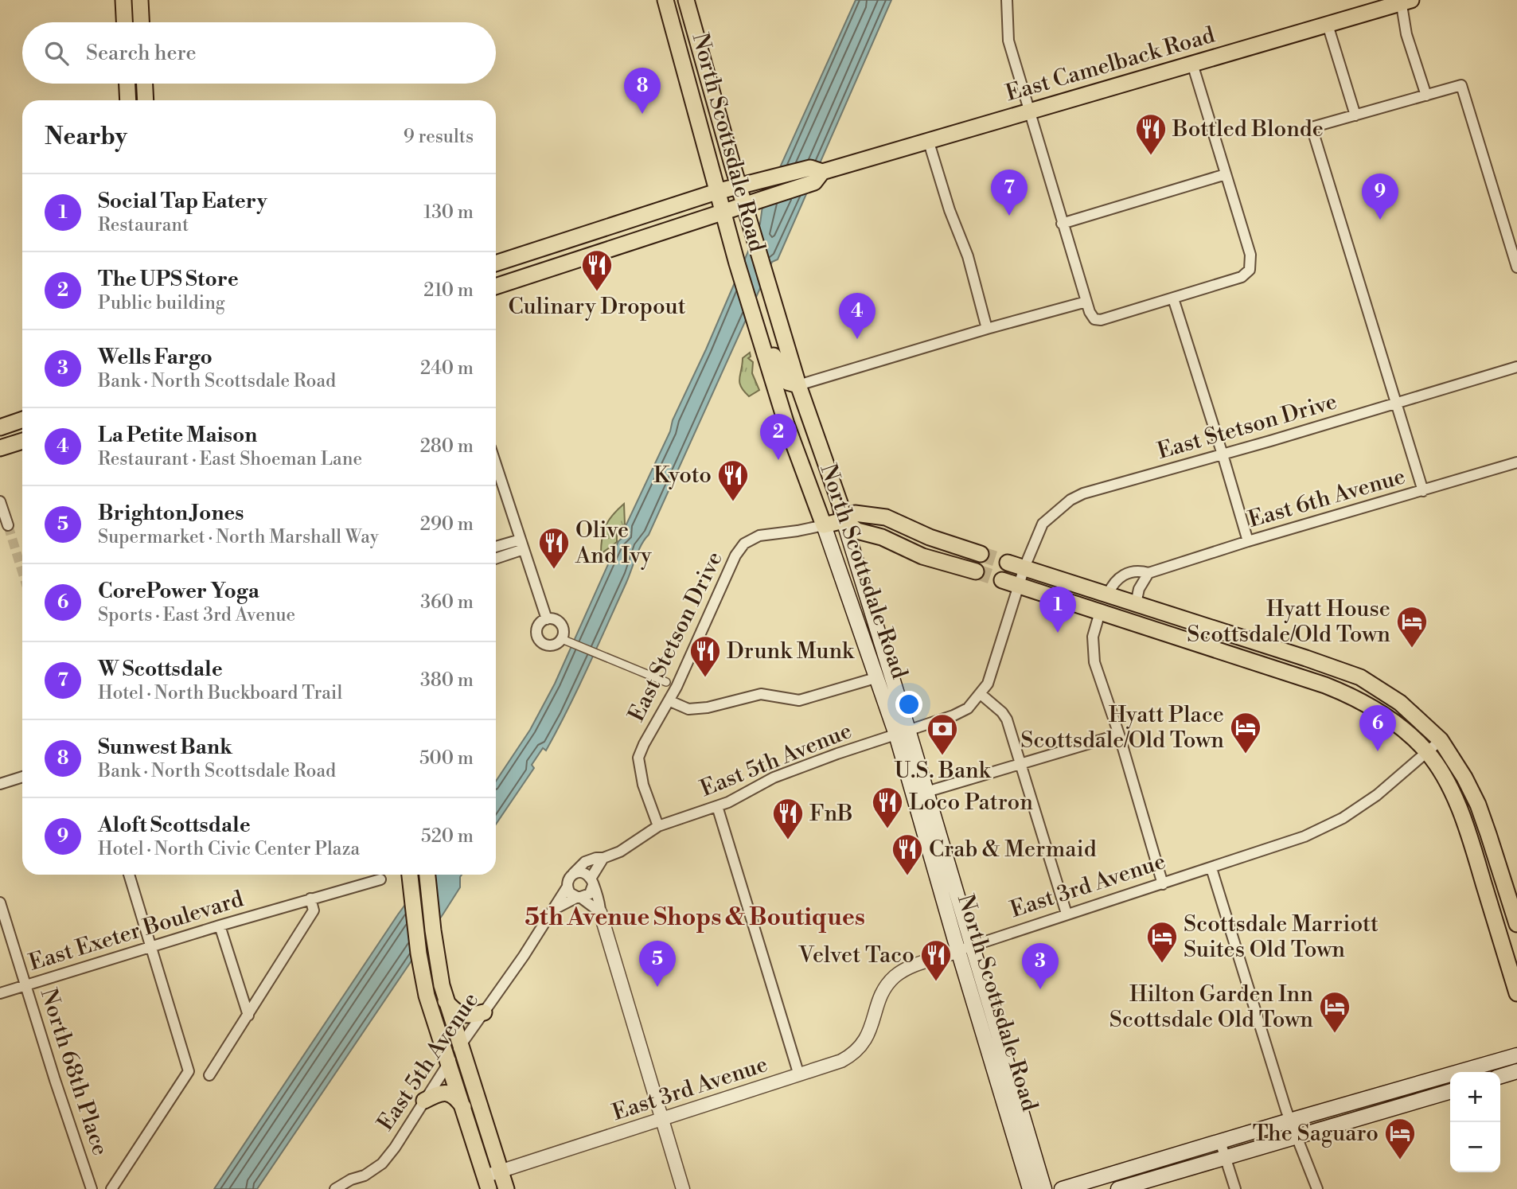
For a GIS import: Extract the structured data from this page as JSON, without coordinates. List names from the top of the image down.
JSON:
{
  "streets": {
    "main road": ["East Camelback Road", "North Scottsdale Road"],
    "street": [
      "East Stetson Drive",
      "East 6th Avenue",
      "East 5th Avenue",
      "East 3rd Avenue",
      "East Exeter Boulevard",
      "North 68th Place"
    ]
  },
  "crossings": [
    ["East Camelback Road", "North Scottsdale Road"],
    ["North Scottsdale Road", "East Stetson Drive"],
    ["North Scottsdale Road", "East 5th Avenue"],
    ["North Scottsdale Road", "East 3rd Avenue"],
    ["East Stetson Drive", "East 5th Avenue"],
    ["East Exeter Boulevard", "North 68th Place"]
  ],
  "districts": ["5th Avenue Shops & Boutiques"],
  "places": {
    "restaurant": [
      "Bottled Blonde",
      "Culinary Dropout",
      "Kyoto",
      "Olive And Ivy",
      "Drunk Munk",
      "Loco Patron",
      "FnB",
      "Crab & Mermaid",
      "Velvet Taco"
    ],
    "hotel": [
      "Hyatt House Scottsdale/Old Town",
      "Hyatt Place Scottsdale/Old Town",
      "Scottsdale Marriott Suites Old Town",
      "Hilton Garden Inn Scottsdale Old Town",
      "The Saguaro"
    ],
    "bank": ["U.S. Bank"]
  },
  "page": {
    "search": "Search here",
    "pins": [
      "8",
      "7",
      "9",
      "4",
      "2",
      "1",
      "6",
      "5",
      "3"
    ],
    "heading": ["Nearby", "9 results"],
    "list": [
      {
        "mark": "1",
        "name": "Social Tap Eatery",
        "note": "Restaurant",
        "value": "130 m"
      },
      {
        "mark": "2",
        "name": "The UPS Store",
        "note": "Public building",
        "value": "210 m"
      },
      {
        "mark": "3",
        "name": "Wells Fargo",
        "note": "Bank · North Scottsdale Road",
        "value": "240 m"
      },
      {
        "mark": "4",
        "name": "La Petite Maison",
        "note": "Restaurant · East Shoeman Lane",
        "value": "280 m"
      },
      {
        "mark": "5",
        "name": "Brighton Jones",
        "note": "Supermarket · North Marshall Way",
        "value": "290 m"
      },
      {
        "mark": "6",
        "name": "CorePower Yoga",
        "note": "Sports · East 3rd Avenue",
        "value": "360 m"
      },
      {
        "mark": "7",
        "name": "W Scottsdale",
        "note": "Hotel · North Buckboard Trail",
        "value": "380 m"
      },
      {
        "mark": "8",
        "name": "Sunwest Bank",
        "note": "Bank · North Scottsdale Road",
        "value": "500 m"
      },
      {
        "mark": "9",
        "name": "Aloft Scottsdale",
        "note": "Hotel · North Civic Center Plaza",
        "value": "520 m"
      }
    ],
    "map_buttons": ["+", "−"]
  }
}
